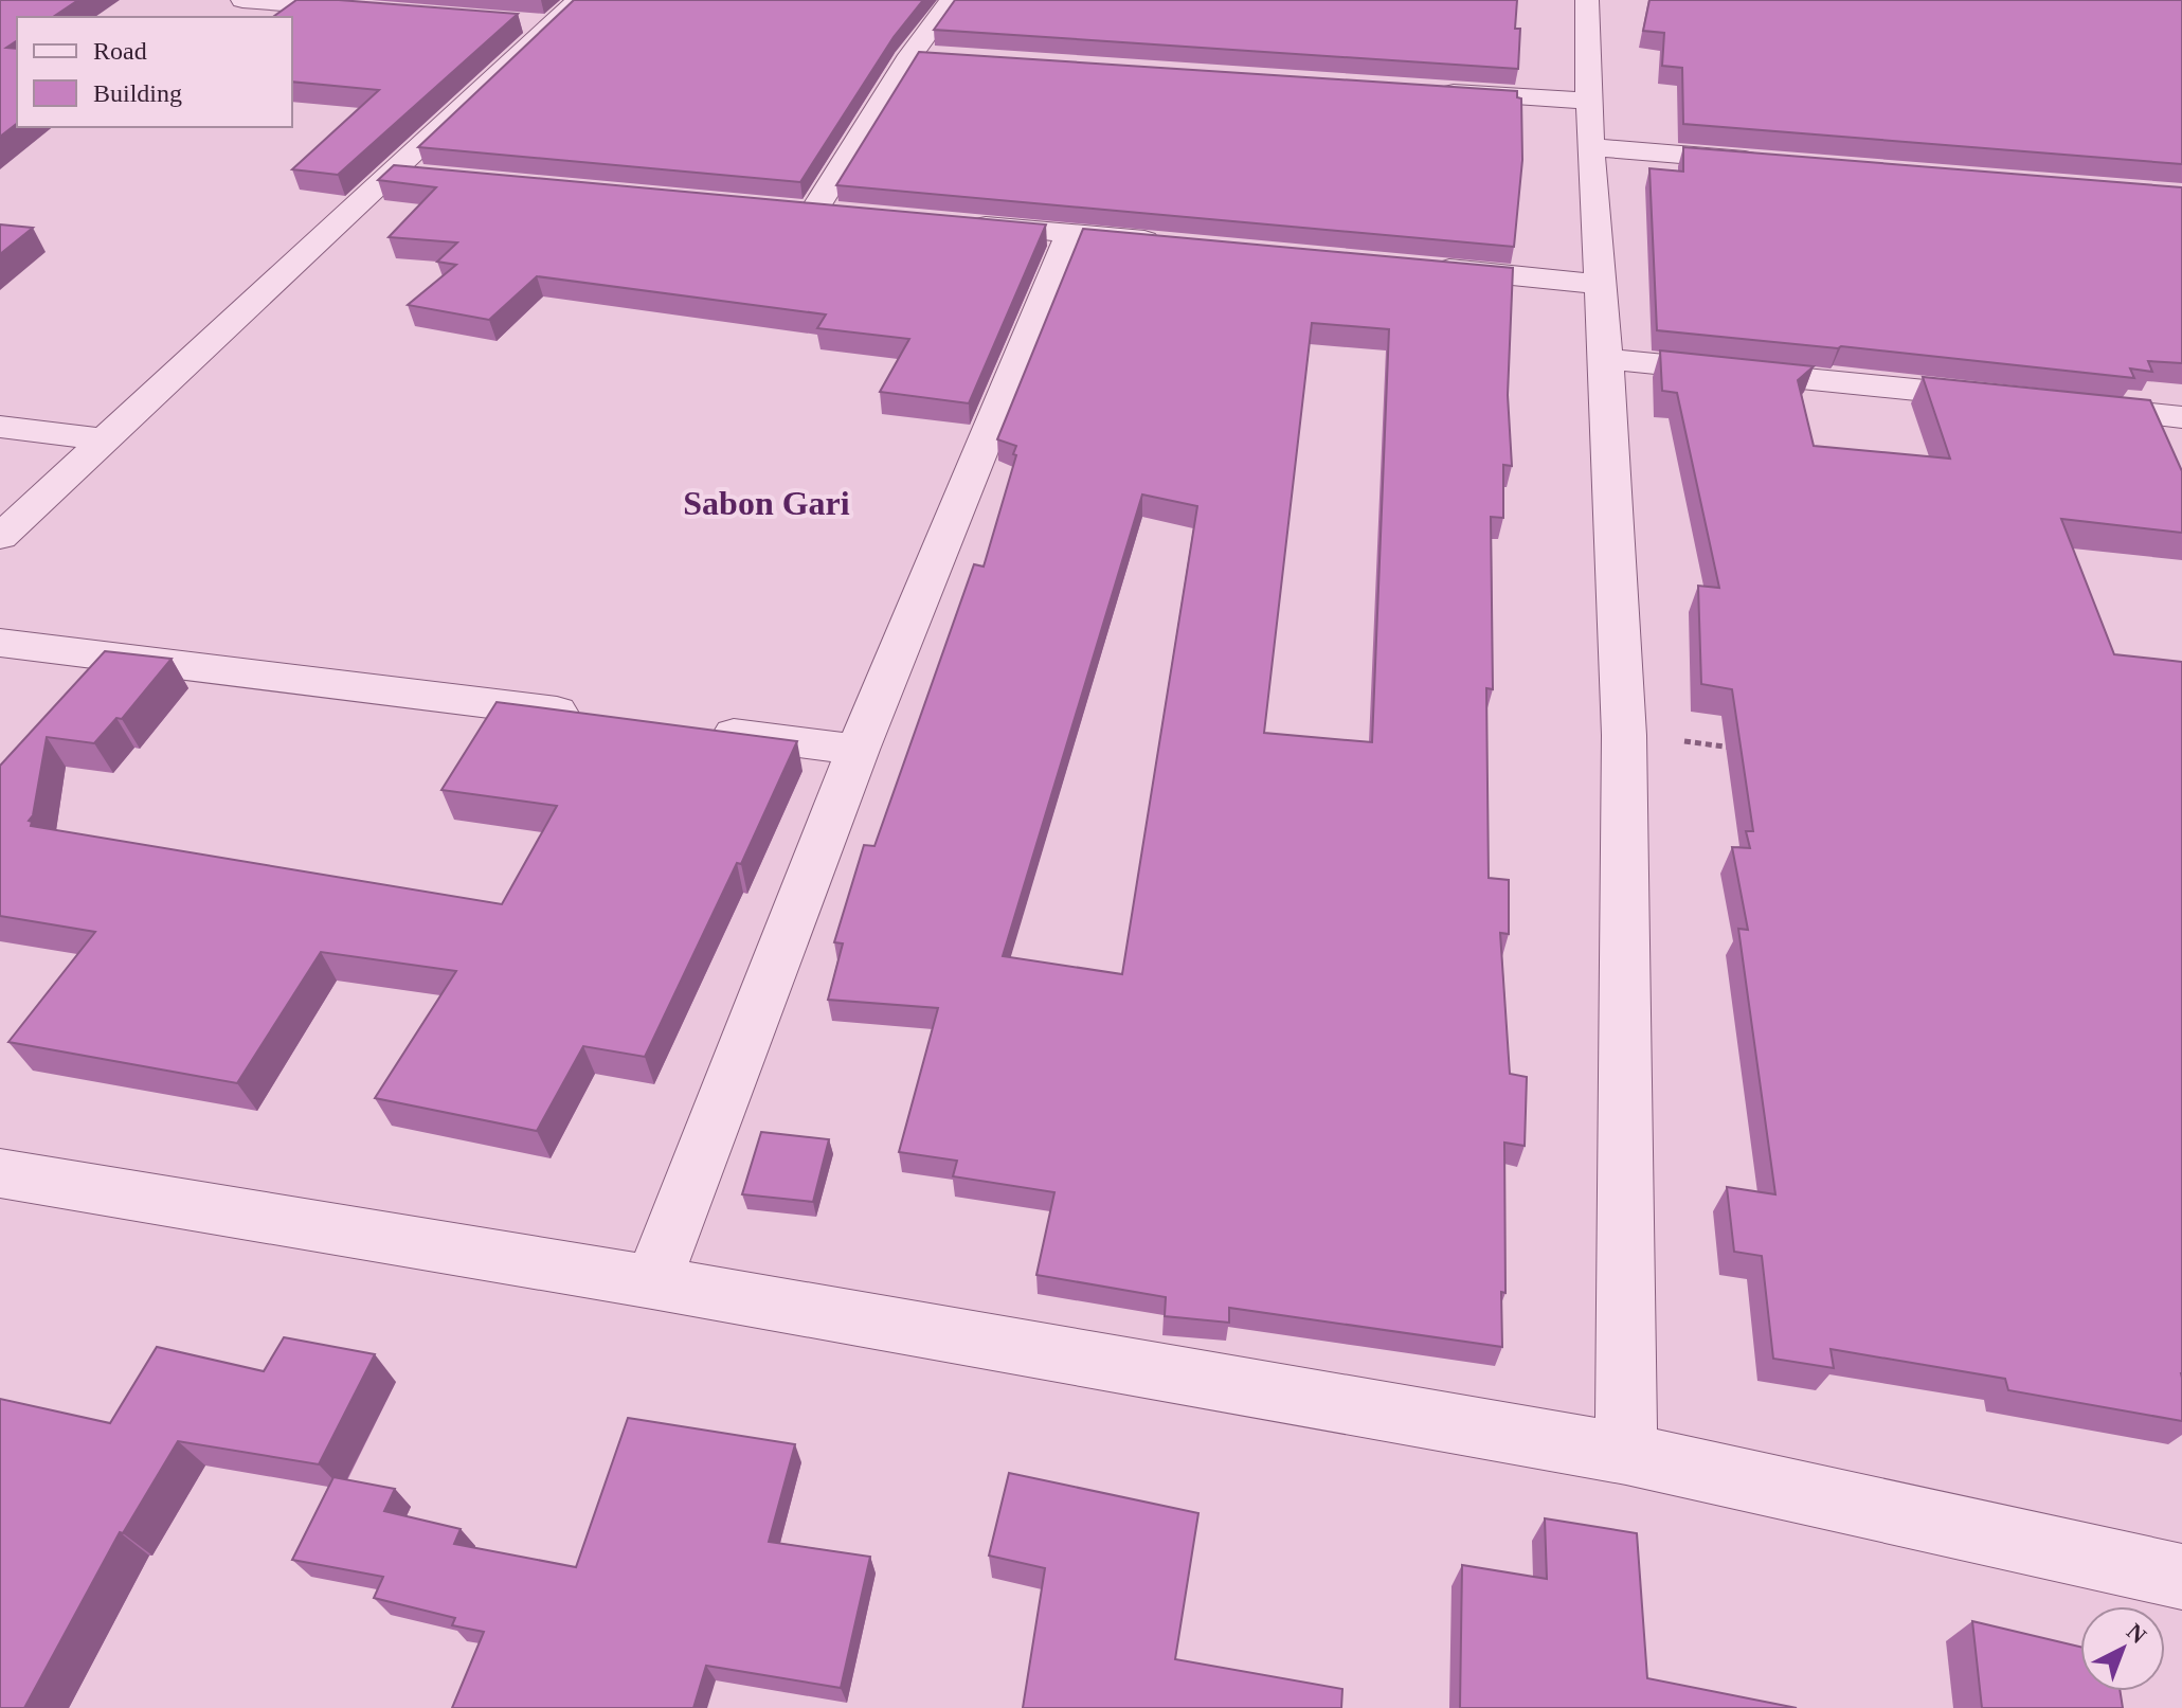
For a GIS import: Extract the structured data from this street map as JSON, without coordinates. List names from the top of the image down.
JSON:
{
  "districts": ["Sabon Gari"],
  "legend": ["Road", "Building"],
  "north": "top right"
}
